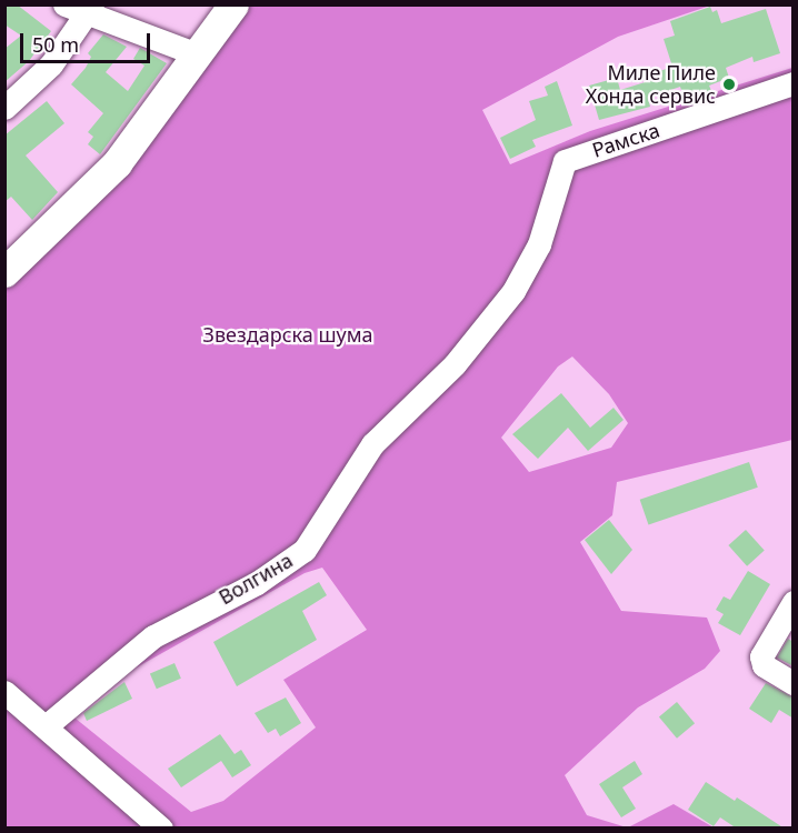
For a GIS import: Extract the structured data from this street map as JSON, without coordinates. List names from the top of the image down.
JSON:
{
  "streets": {
    "street": ["Рамска", "Волгина"]
  },
  "crossings": [
    ["Рамска", "Волгина"]
  ],
  "parks": ["Звездарска шума"],
  "places": ["Миле Пиле Хонда сервис"],
  "scale_bar": "50 m"
}
